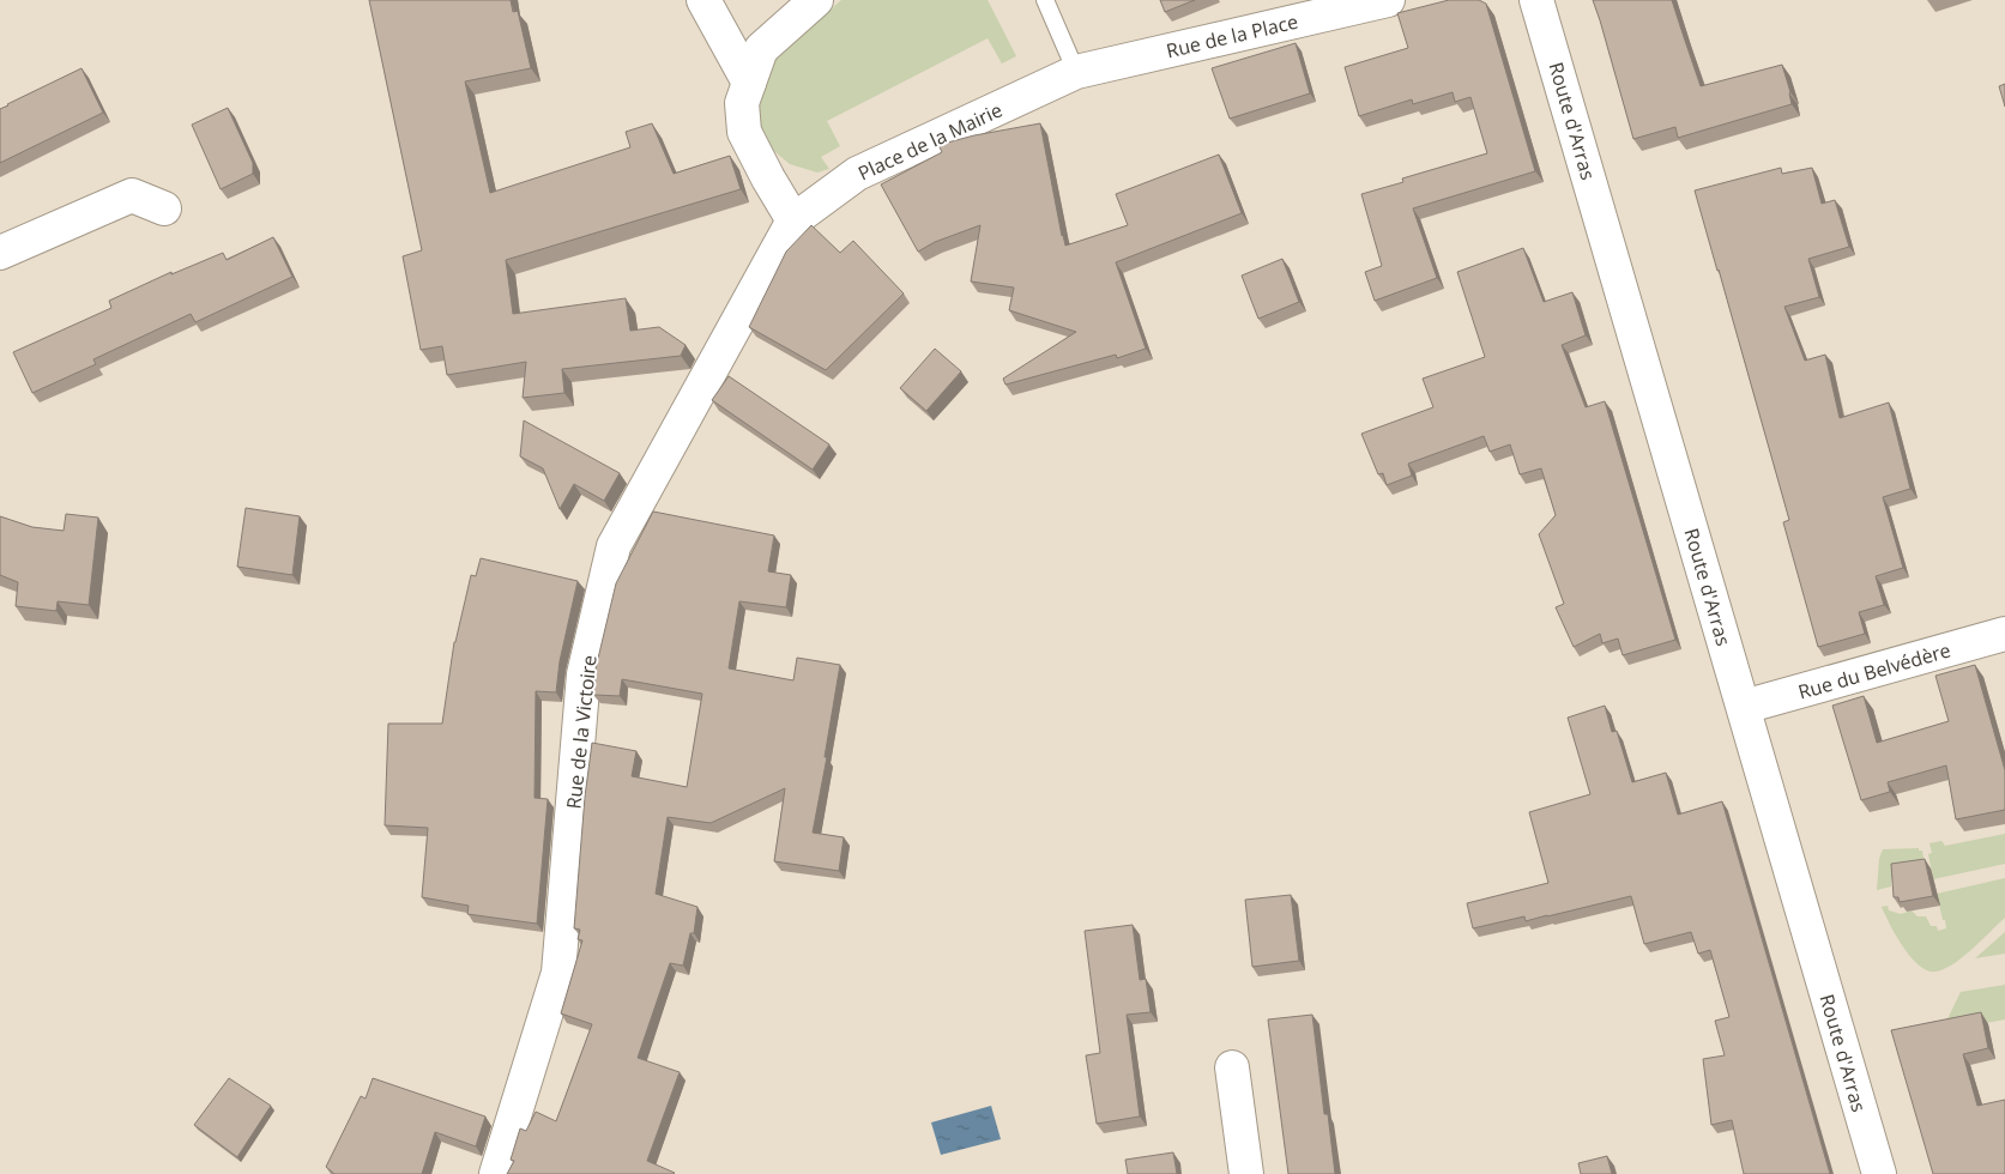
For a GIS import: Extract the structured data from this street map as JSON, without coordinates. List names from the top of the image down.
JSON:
{
  "streets": {
    "street": [
      "Rue de la Place",
      "Route d'Arras",
      "Place de la Mairie",
      "Rue du Belvédère",
      "Rue de la Victoire"
    ]
  },
  "crossings": [
    ["Rue de la Place", "Place de la Mairie"],
    ["Route d'Arras", "Rue du Belvédère"],
    ["Place de la Mairie", "Rue de la Victoire"]
  ]
}
